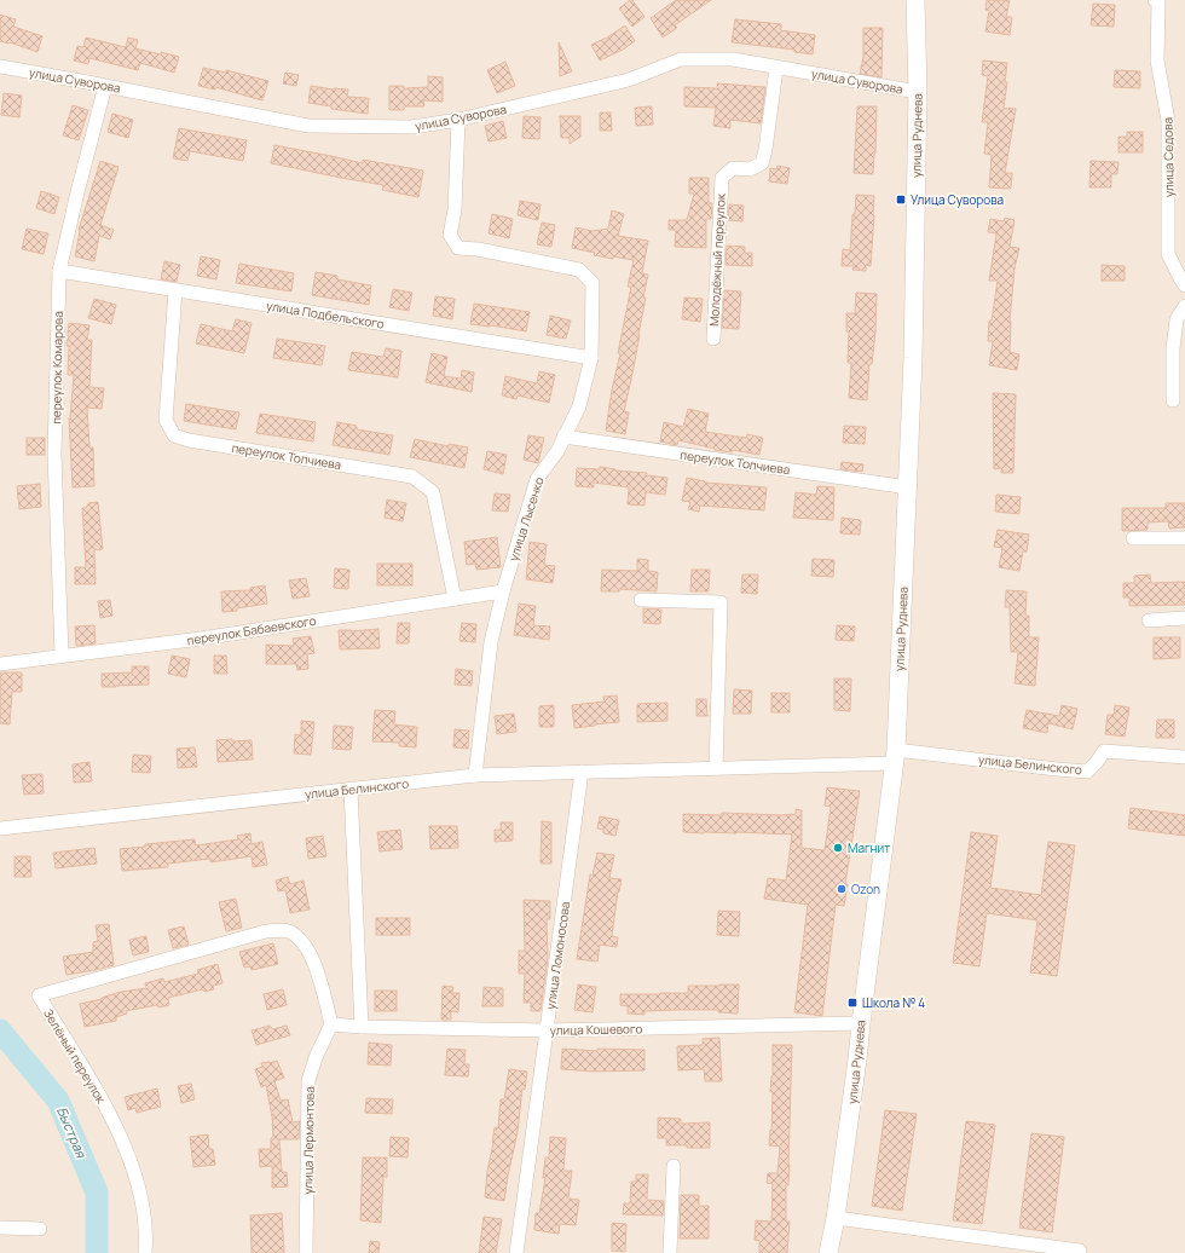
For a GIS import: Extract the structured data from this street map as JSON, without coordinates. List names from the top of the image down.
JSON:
{
  "streets": {
    "street": [
      "улица Суворова",
      "улица Руднева",
      "улица Седова",
      "Молодёжный переулок",
      "улица Подбельского",
      "переулок Комарова",
      "переулок Топчиева",
      "улица Лысенко",
      "переулок Бабаевского",
      "улица Белинского",
      "улица Ломоносова",
      "улица Кошевого",
      "Зелёный переулок",
      "улица Лермонтова"
    ]
  },
  "crossings": [
    ["улица Суворова", "улица Руднева"],
    ["улица Суворова", "Молодёжный переулок"],
    ["улица Суворова", "переулок Комарова"],
    ["улица Суворова", "улица Лысенко"],
    ["улица Руднева", "переулок Топчиева"],
    ["улица Руднева", "улица Белинского"],
    ["улица Руднева", "улица Кошевого"],
    ["улица Подбельского", "переулок Комарова"],
    ["улица Подбельского", "переулок Топчиева"],
    ["улица Подбельского", "улица Лысенко"],
    ["переулок Комарова", "переулок Бабаевского"],
    ["переулок Топчиева", "улица Лысенко"],
    ["переулок Топчиева", "переулок Бабаевского"],
    ["улица Лысенко", "переулок Бабаевского"],
    ["улица Лысенко", "улица Белинского"],
    ["улица Белинского", "улица Ломоносова"],
    ["улица Ломоносова", "улица Кошевого"],
    ["улица Кошевого", "Зелёный переулок"],
    ["улица Кошевого", "улица Лермонтова"],
    ["Зелёный переулок", "улица Лермонтова"]
  ],
  "water": ["Быстрая"],
  "places": {
    "transit": ["Улица Суворова", "Школа № 4"],
    "other": ["Магнит", "Ozon"]
  }
}
